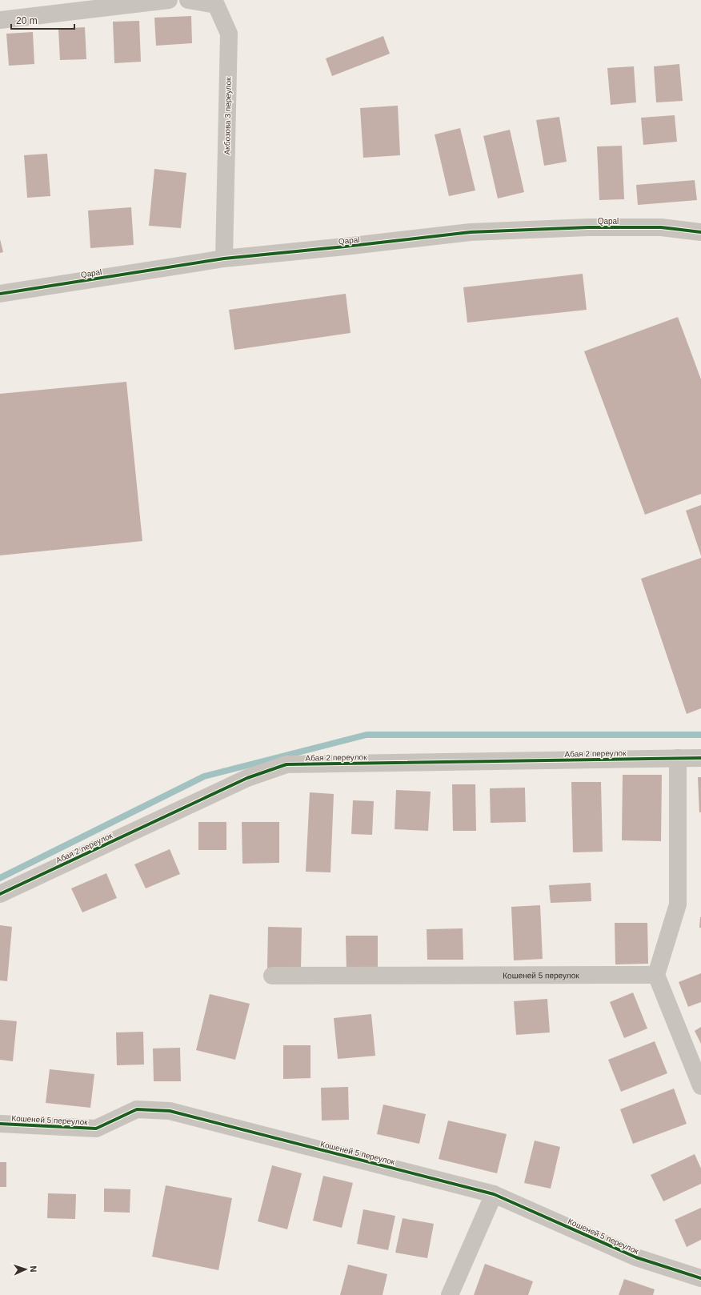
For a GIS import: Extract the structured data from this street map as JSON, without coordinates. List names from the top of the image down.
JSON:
{
  "streets": {
    "street": [
      "Акбозова 3 переулок",
      "Qapal",
      "Абая 2 переулок",
      "Кошеней 5 переулок"
    ]
  },
  "crossings": [
    ["Акбозова 3 переулок", "Qapal"]
  ],
  "scale_bar": "20 m",
  "north": "right"
}
